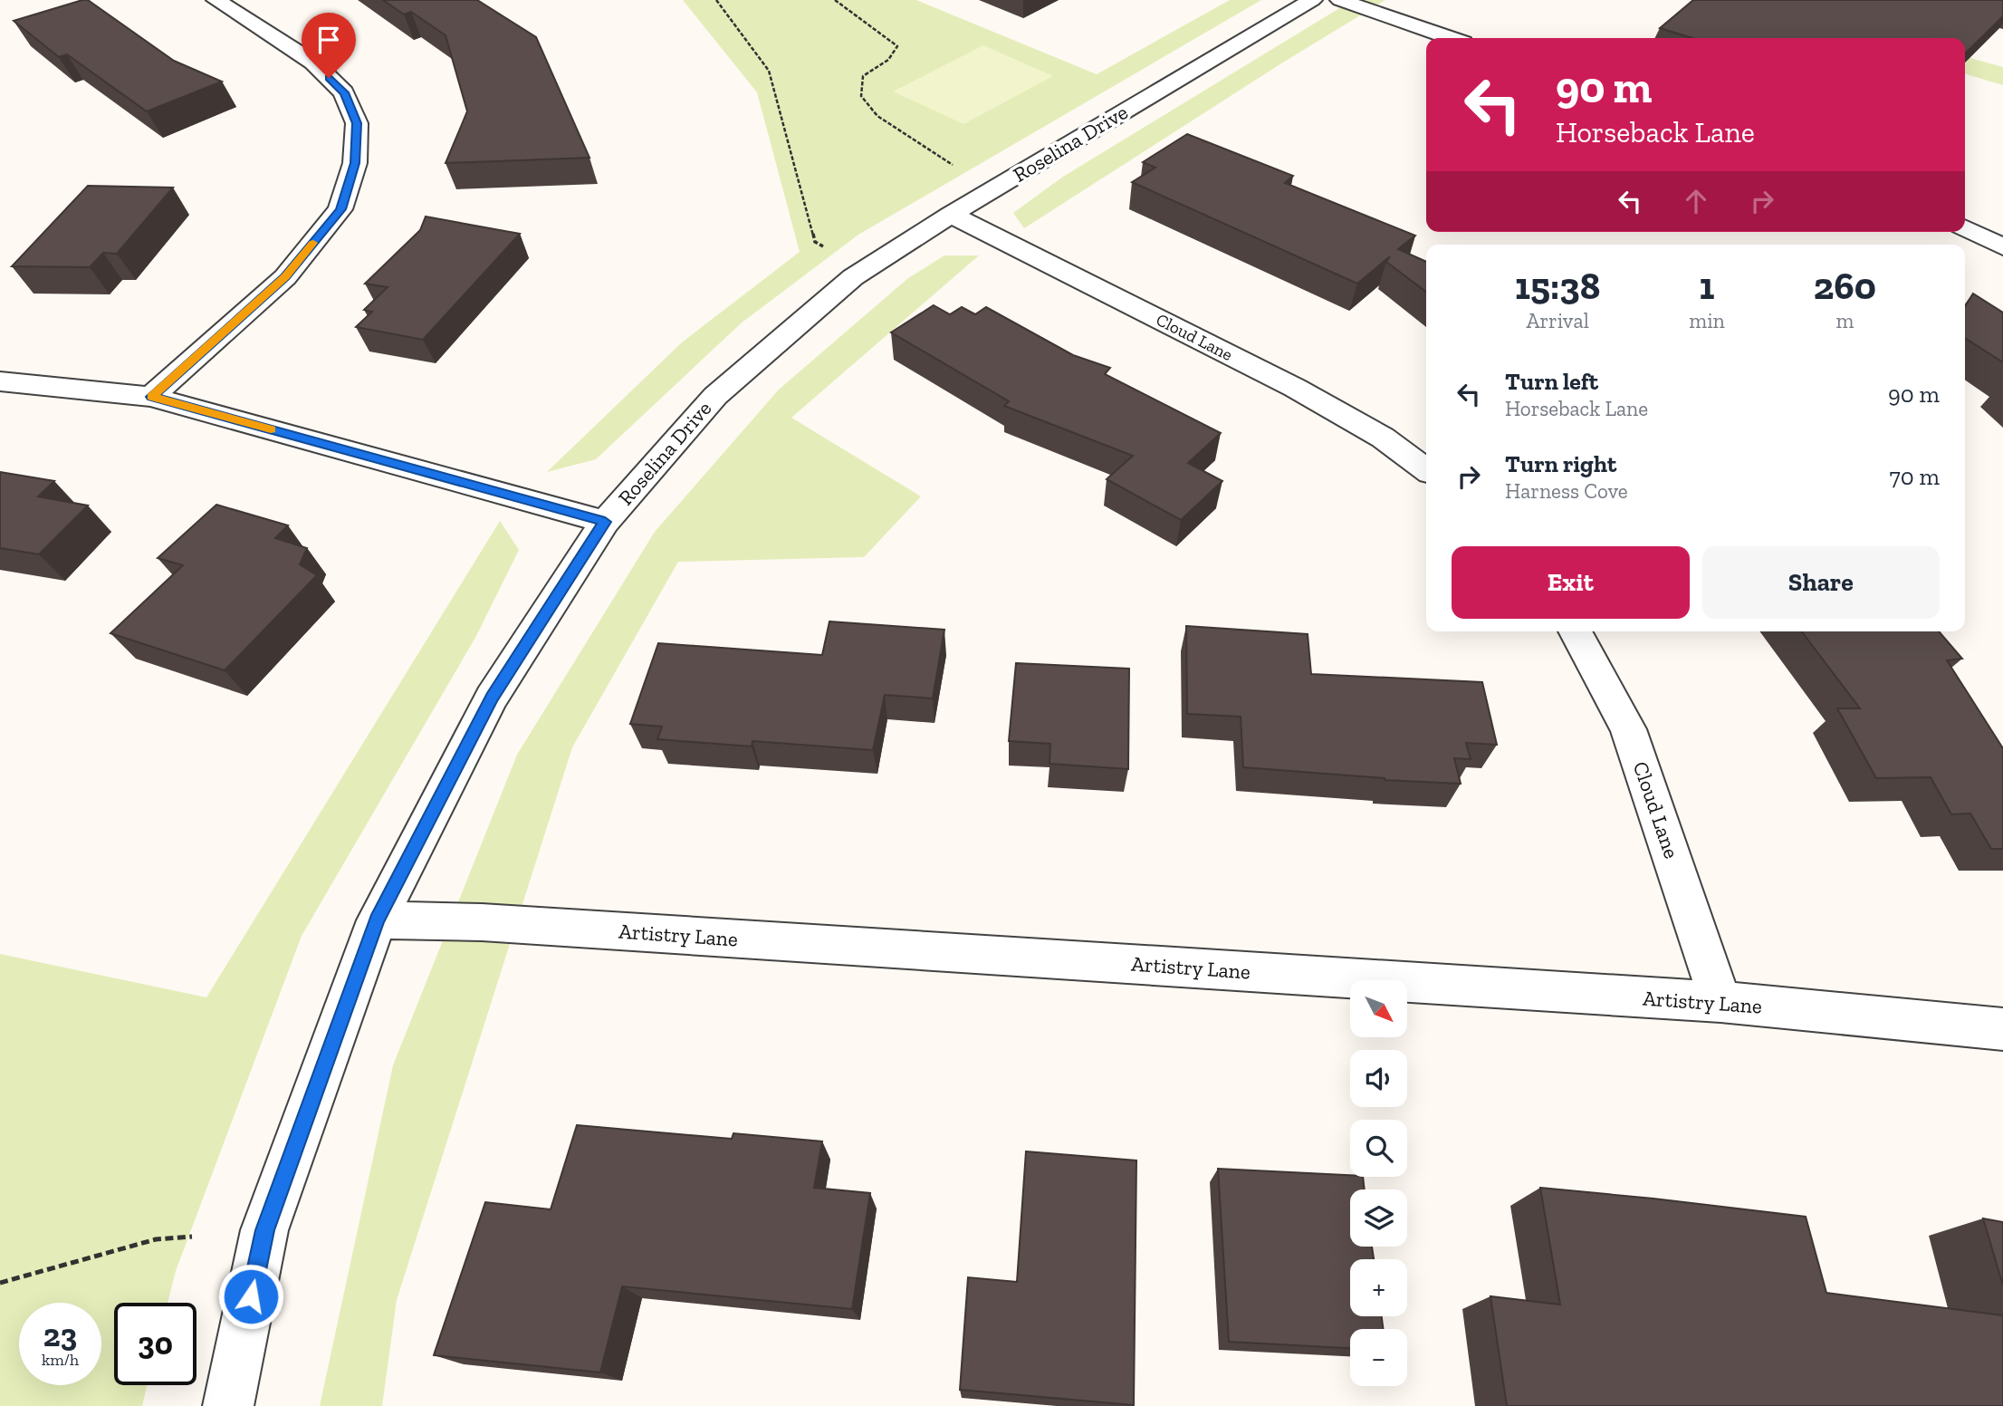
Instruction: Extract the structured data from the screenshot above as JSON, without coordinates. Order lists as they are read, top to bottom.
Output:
{
  "streets": {
    "street": ["Roselina Drive", "Cloud Lane", "Artistry Lane"]
  },
  "crossings": [
    ["Roselina Drive", "Cloud Lane"],
    ["Roselina Drive", "Artistry Lane"],
    ["Cloud Lane", "Artistry Lane"]
  ],
  "north": "bottom right",
  "page": {
    "turn": ["90 m", "Horseback Lane"],
    "eta": [
      "15:38",
      "Arrival",
      "1",
      "min",
      "260",
      "m"
    ],
    "list": [
      {
        "name": "Turn left",
        "note": "Horseback Lane",
        "value": "90 m"
      },
      {
        "name": "Turn right",
        "note": "Harness Cove",
        "value": "70 m"
      }
    ],
    "buttons": ["Exit", "Share"],
    "map_buttons": ["+", "−"],
    "speed": "23 km/h",
    "limit": "30"
  }
}
